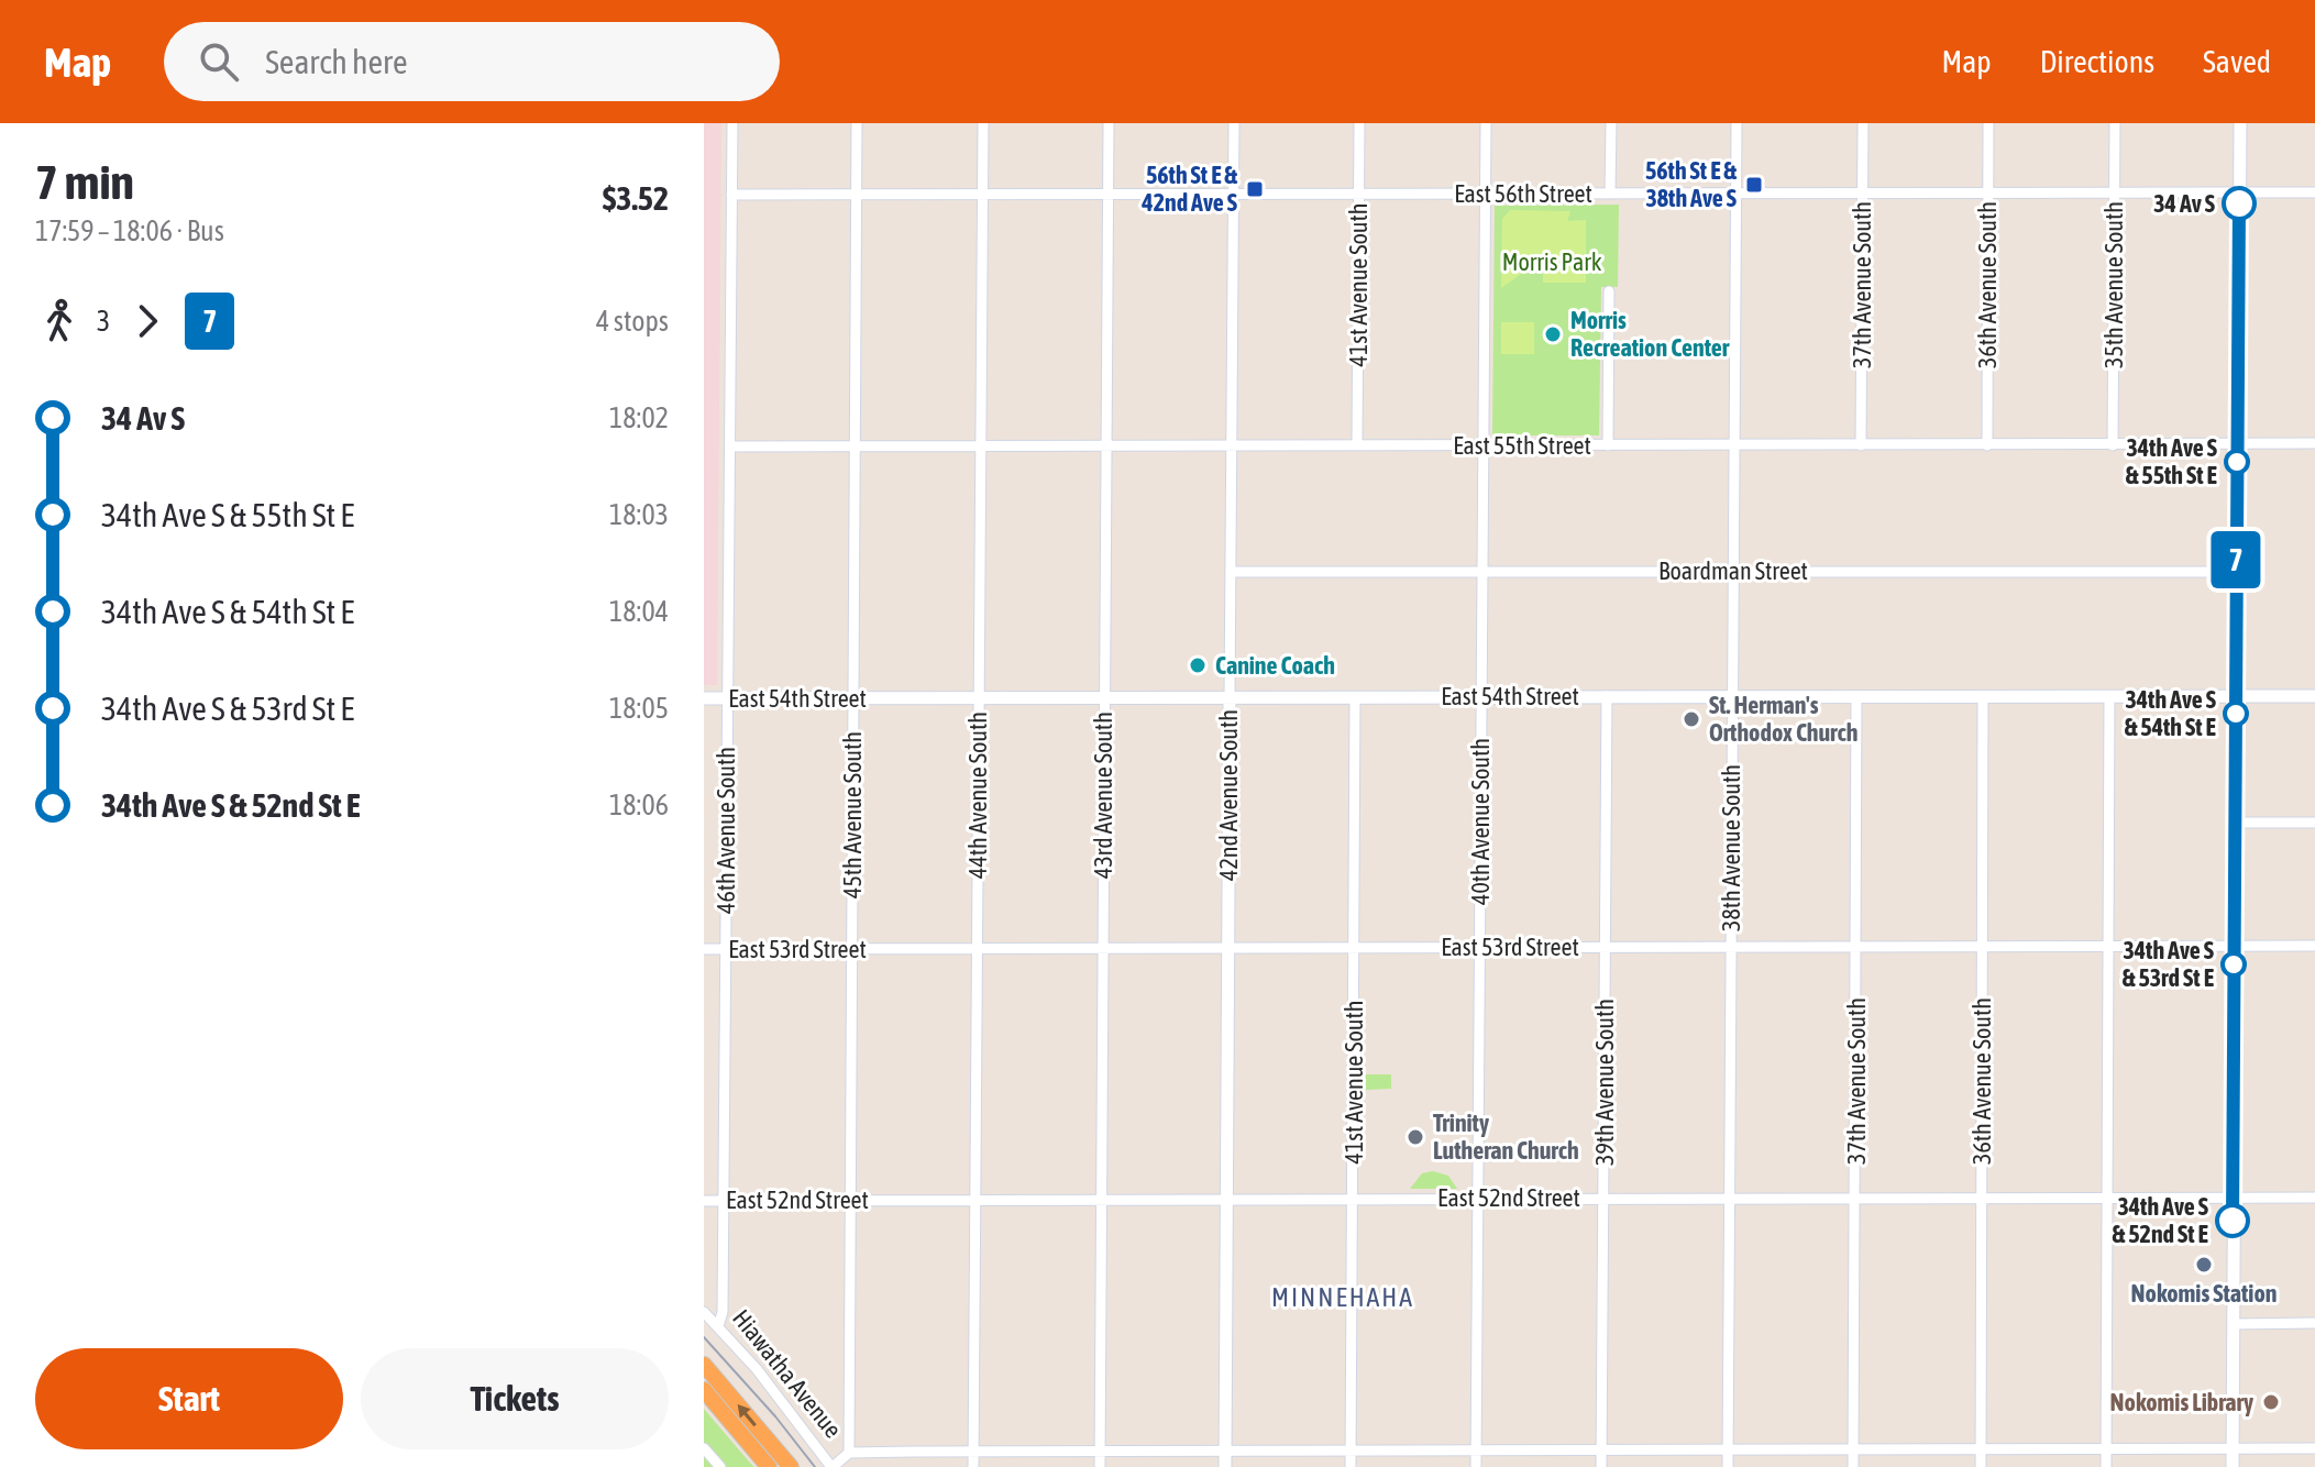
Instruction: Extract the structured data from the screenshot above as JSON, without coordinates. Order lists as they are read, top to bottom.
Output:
{
  "streets": {
    "street": [
      "East 56th Street",
      "41st Avenue South",
      "37th Avenue South",
      "36th Avenue South",
      "35th Avenue South",
      "East 55th Street",
      "Boardman Street",
      "East 54th Street",
      "44th Avenue South",
      "43rd Avenue South",
      "42nd Avenue South",
      "45th Avenue South",
      "40th Avenue South",
      "46th Avenue South",
      "38th Avenue South",
      "East 53rd Street",
      "39th Avenue South",
      "East 52nd Street",
      "Hiawatha Avenue"
    ]
  },
  "crossings": [
    ["East 56th Street", "41st Avenue South"],
    ["East 56th Street", "37th Avenue South"],
    ["East 56th Street", "36th Avenue South"],
    ["East 56th Street", "35th Avenue South"],
    ["East 56th Street", "44th Avenue South"],
    ["East 56th Street", "43rd Avenue South"],
    ["East 56th Street", "42nd Avenue South"],
    ["East 56th Street", "45th Avenue South"],
    ["East 56th Street", "40th Avenue South"],
    ["East 56th Street", "46th Avenue South"],
    ["East 56th Street", "38th Avenue South"],
    ["41st Avenue South", "East 55th Street"],
    ["41st Avenue South", "East 54th Street"],
    ["41st Avenue South", "East 53rd Street"],
    ["41st Avenue South", "East 52nd Street"],
    ["37th Avenue South", "East 55th Street"],
    ["37th Avenue South", "East 54th Street"],
    ["37th Avenue South", "East 53rd Street"],
    ["37th Avenue South", "East 52nd Street"],
    ["36th Avenue South", "East 55th Street"],
    ["36th Avenue South", "East 54th Street"],
    ["36th Avenue South", "East 53rd Street"],
    ["36th Avenue South", "East 52nd Street"],
    ["35th Avenue South", "East 55th Street"],
    ["East 55th Street", "44th Avenue South"],
    ["East 55th Street", "43rd Avenue South"],
    ["East 55th Street", "42nd Avenue South"],
    ["East 55th Street", "45th Avenue South"],
    ["East 55th Street", "40th Avenue South"],
    ["East 55th Street", "46th Avenue South"],
    ["East 55th Street", "38th Avenue South"],
    ["Boardman Street", "42nd Avenue South"],
    ["Boardman Street", "40th Avenue South"],
    ["Boardman Street", "38th Avenue South"],
    ["East 54th Street", "44th Avenue South"],
    ["East 54th Street", "43rd Avenue South"],
    ["East 54th Street", "42nd Avenue South"],
    ["East 54th Street", "45th Avenue South"],
    ["East 54th Street", "40th Avenue South"],
    ["East 54th Street", "46th Avenue South"],
    ["East 54th Street", "38th Avenue South"],
    ["East 54th Street", "39th Avenue South"],
    ["44th Avenue South", "East 53rd Street"],
    ["44th Avenue South", "East 52nd Street"],
    ["43rd Avenue South", "East 53rd Street"],
    ["43rd Avenue South", "East 52nd Street"],
    ["42nd Avenue South", "East 53rd Street"],
    ["42nd Avenue South", "East 52nd Street"],
    ["45th Avenue South", "East 53rd Street"],
    ["45th Avenue South", "East 52nd Street"],
    ["40th Avenue South", "East 53rd Street"],
    ["40th Avenue South", "East 52nd Street"],
    ["46th Avenue South", "East 53rd Street"],
    ["46th Avenue South", "East 52nd Street"],
    ["46th Avenue South", "Hiawatha Avenue"],
    ["38th Avenue South", "East 53rd Street"],
    ["38th Avenue South", "East 52nd Street"],
    ["East 53rd Street", "39th Avenue South"],
    ["39th Avenue South", "East 52nd Street"]
  ],
  "districts": ["MINNEHAHA"],
  "parks": ["Morris Park"],
  "places": {
    "transit": ["56th St E & 38th Ave S", "56th St E & 42nd Ave S"],
    "other": [
      "34 Av S",
      "Morris Recreation Center",
      "34th Ave S & 55th St E",
      "Canine Coach",
      "34th Ave S & 54th St E",
      "St. Herman's Orthodox Church",
      "34th Ave S & 53rd St E",
      "Trinity Lutheran Church",
      "34th Ave S & 52nd St E",
      "Nokomis Station",
      "Nokomis Library"
    ]
  },
  "lines": ["bus line 7"],
  "page": {
    "header": "Map",
    "search": "Search here",
    "nav": ["Map", "Directions", "Saved"],
    "heading": ["7 min", "17:59 – 18:06 · Bus", "$3.52"],
    "on_map": "7",
    "legs": ["3", "7", "4 stops"],
    "list": [
      {
        "name": "34 Av S",
        "value": "18:02"
      },
      {
        "name": "34th Ave S & 55th St E",
        "value": "18:03"
      },
      {
        "name": "34th Ave S & 54th St E",
        "value": "18:04"
      },
      {
        "name": "34th Ave S & 53rd St E",
        "value": "18:05"
      },
      {
        "name": "34th Ave S & 52nd St E",
        "value": "18:06"
      }
    ],
    "buttons": ["Start", "Tickets"]
  }
}
